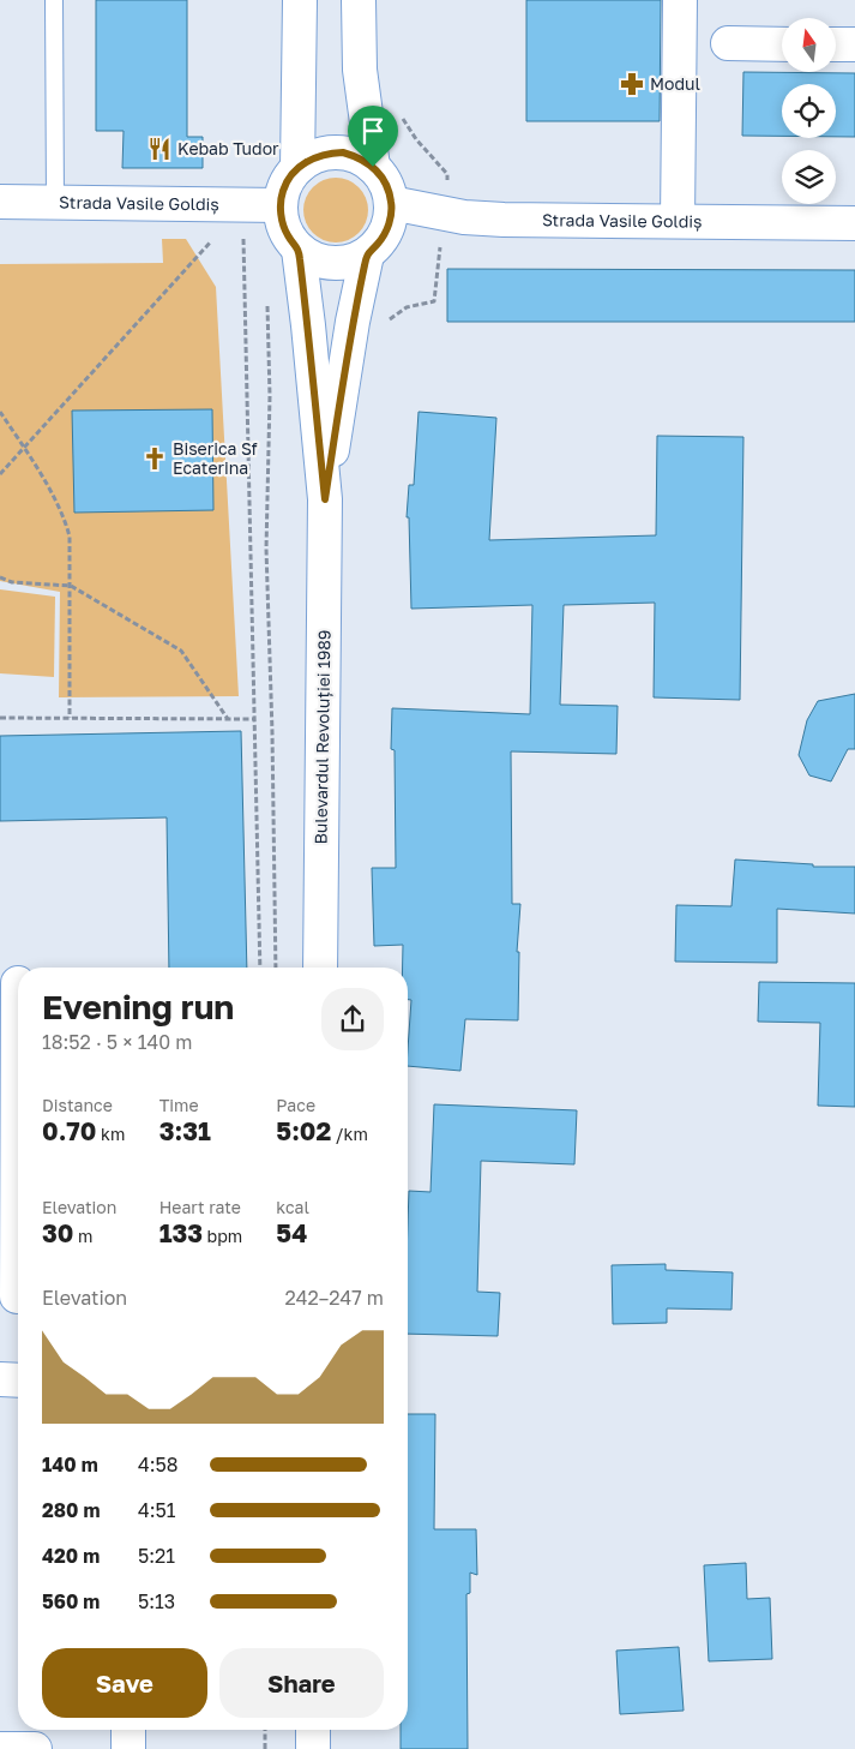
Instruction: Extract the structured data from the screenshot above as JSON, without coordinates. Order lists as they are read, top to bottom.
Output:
{
  "streets": {
    "main road": ["Strada Vasile Goldiș", "Bulevardul Revoluției 1989"]
  },
  "crossings": [
    ["Strada Vasile Goldiș", "Bulevardul Revoluției 1989"]
  ],
  "places": {
    "pharmacy": ["Modul"],
    "restaurant": ["Kebab Tudor"],
    "church": ["Biserica Sf Ecaterina"]
  },
  "north": "top",
  "page": {
    "heading": ["Evening run", "18:52 · 5 × 140 m"],
    "stats": [
      ["Distance", "0.70 km"],
      ["Time", "3:31"],
      ["Pace", "5:02 /km"],
      ["Elevation", "30 m"],
      ["Heart rate", "133 bpm"],
      ["kcal", "54"]
    ],
    "chart": ["Elevation", "242–247 m"],
    "list": [
      {
        "name": "140 m",
        "note": "4:58"
      },
      {
        "name": "280 m",
        "note": "4:51"
      },
      {
        "name": "420 m",
        "note": "5:21"
      },
      {
        "name": "560 m",
        "note": "5:13"
      }
    ],
    "buttons": ["Save", "Share"]
  }
}
